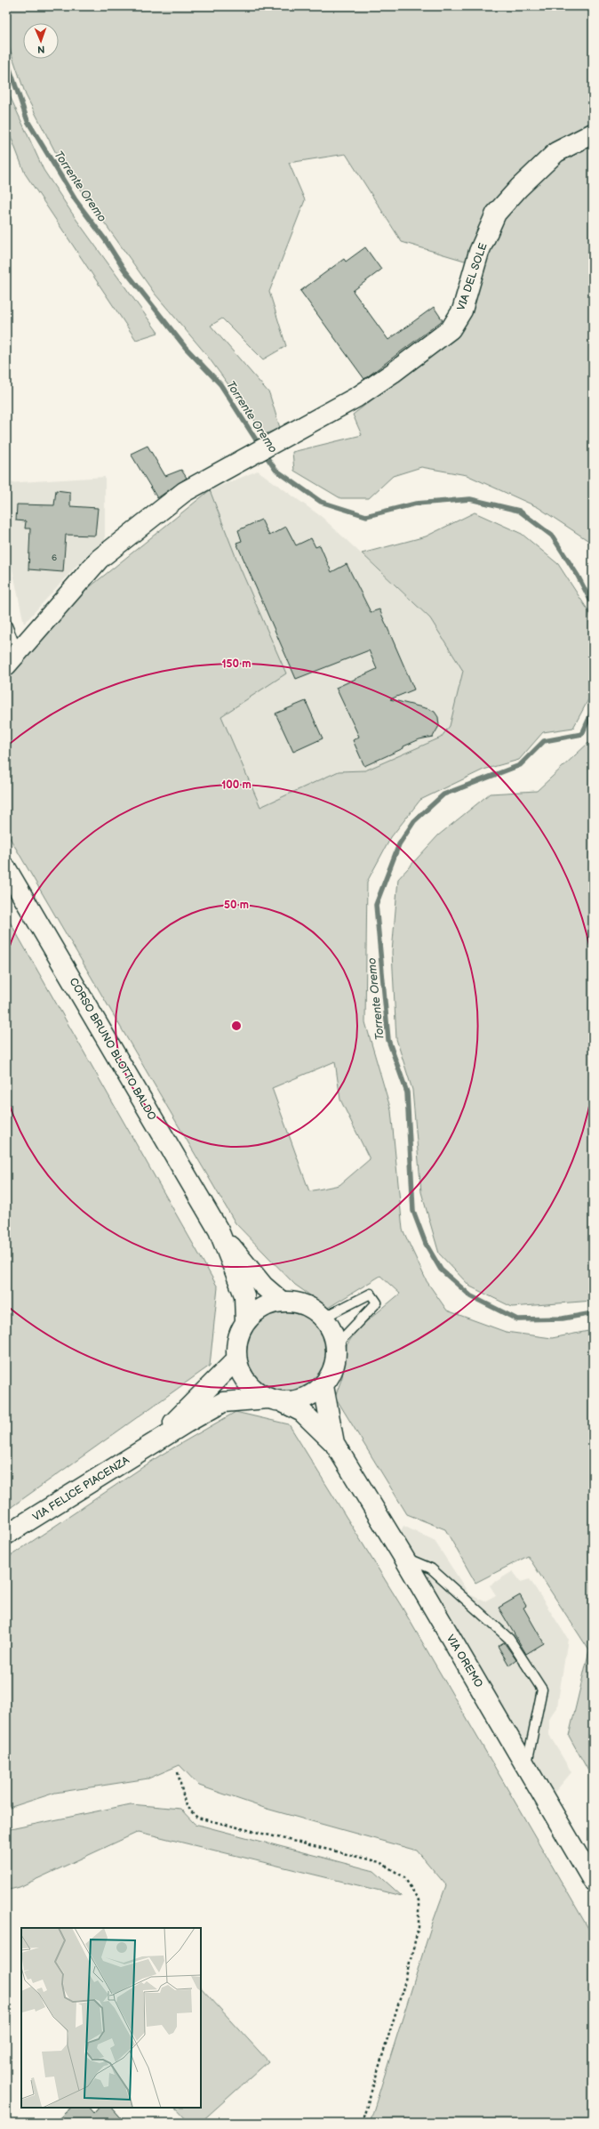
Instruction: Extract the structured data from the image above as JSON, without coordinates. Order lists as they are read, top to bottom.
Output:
{
  "streets": {
    "main road": [
      "VIA DEL SOLE",
      "CORSO BRUNO BLOTTO BALDO",
      "VIA FELICE PIACENZA",
      "VIA OREMO"
    ]
  },
  "crossings": [
    ["CORSO BRUNO BLOTTO BALDO", "VIA FELICE PIACENZA"],
    ["CORSO BRUNO BLOTTO BALDO", "VIA OREMO"],
    ["VIA FELICE PIACENZA", "VIA OREMO"]
  ],
  "water": ["Torrente Oremo"],
  "house_numbers": ["6"],
  "north": "bottom",
  "rings": ["150 m", "100 m", "50 m"]
}
